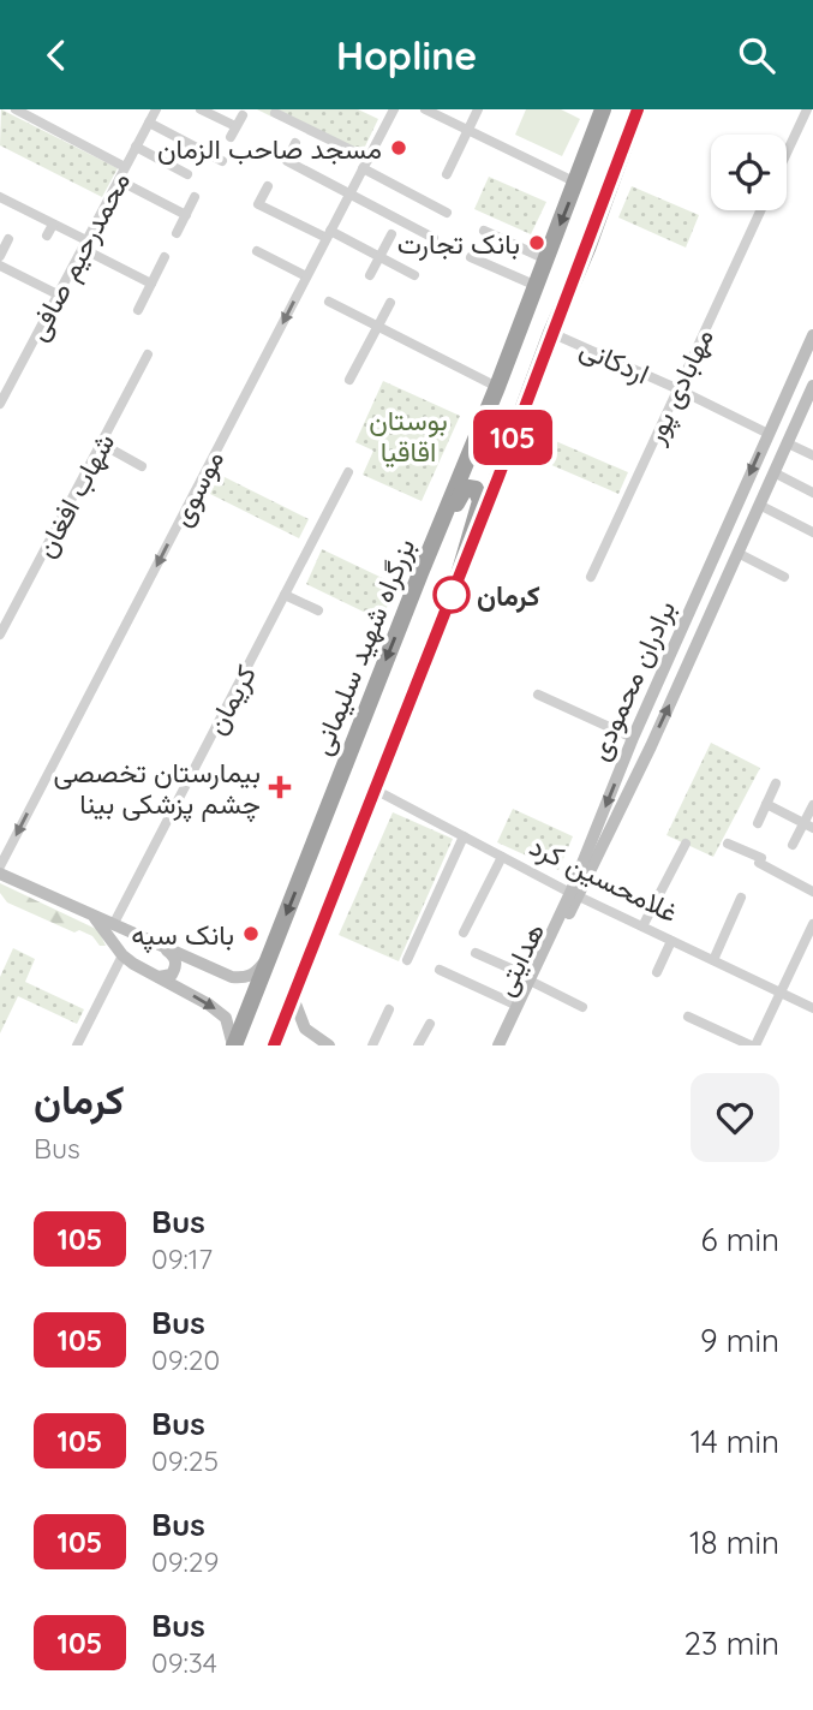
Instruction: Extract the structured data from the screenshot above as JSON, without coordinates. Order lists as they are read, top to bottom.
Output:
{
  "streets": {
    "highway": ["بزرگراه شهید سلیمانی"],
    "main road": ["برادران محمودی", "هدایتی"],
    "street": [
      "محمدرحیم صافی",
      "اردکانی",
      "مهابادی پور",
      "موسوی",
      "شهاب افغان",
      "کریمان",
      "غلامحسین کرد"
    ]
  },
  "crossings": [
    ["اردکانی", "مهابادی پور"],
    ["اردکانی", "برادران محمودی"],
    ["برادران محمودی", "غلامحسین کرد"],
    ["برادران محمودی", "هدایتی"],
    ["غلامحسین کرد", "هدایتی"]
  ],
  "one_way": ["موسوی"],
  "parks": ["بوستان اقاقیا"],
  "places": {
    "other": [
      "مسجد صاحب الزمان",
      "بانک تجارت",
      "کرمان",
      "بانک سپه"
    ],
    "health": ["بیمارستان تخصصی چشم پزشکی بینا"]
  },
  "lines": ["bus line 105"],
  "page": {
    "header": "Hopline",
    "on_map": "105",
    "heading": ["کرمان", "Bus"],
    "list": [
      {
        "mark": "105",
        "name": "Bus",
        "note": "09:17",
        "value": "6 min"
      },
      {
        "mark": "105",
        "name": "Bus",
        "note": "09:20",
        "value": "9 min"
      },
      {
        "mark": "105",
        "name": "Bus",
        "note": "09:25",
        "value": "14 min"
      },
      {
        "mark": "105",
        "name": "Bus",
        "note": "09:29",
        "value": "18 min"
      },
      {
        "mark": "105",
        "name": "Bus",
        "note": "09:34",
        "value": "23 min"
      }
    ]
  }
}
